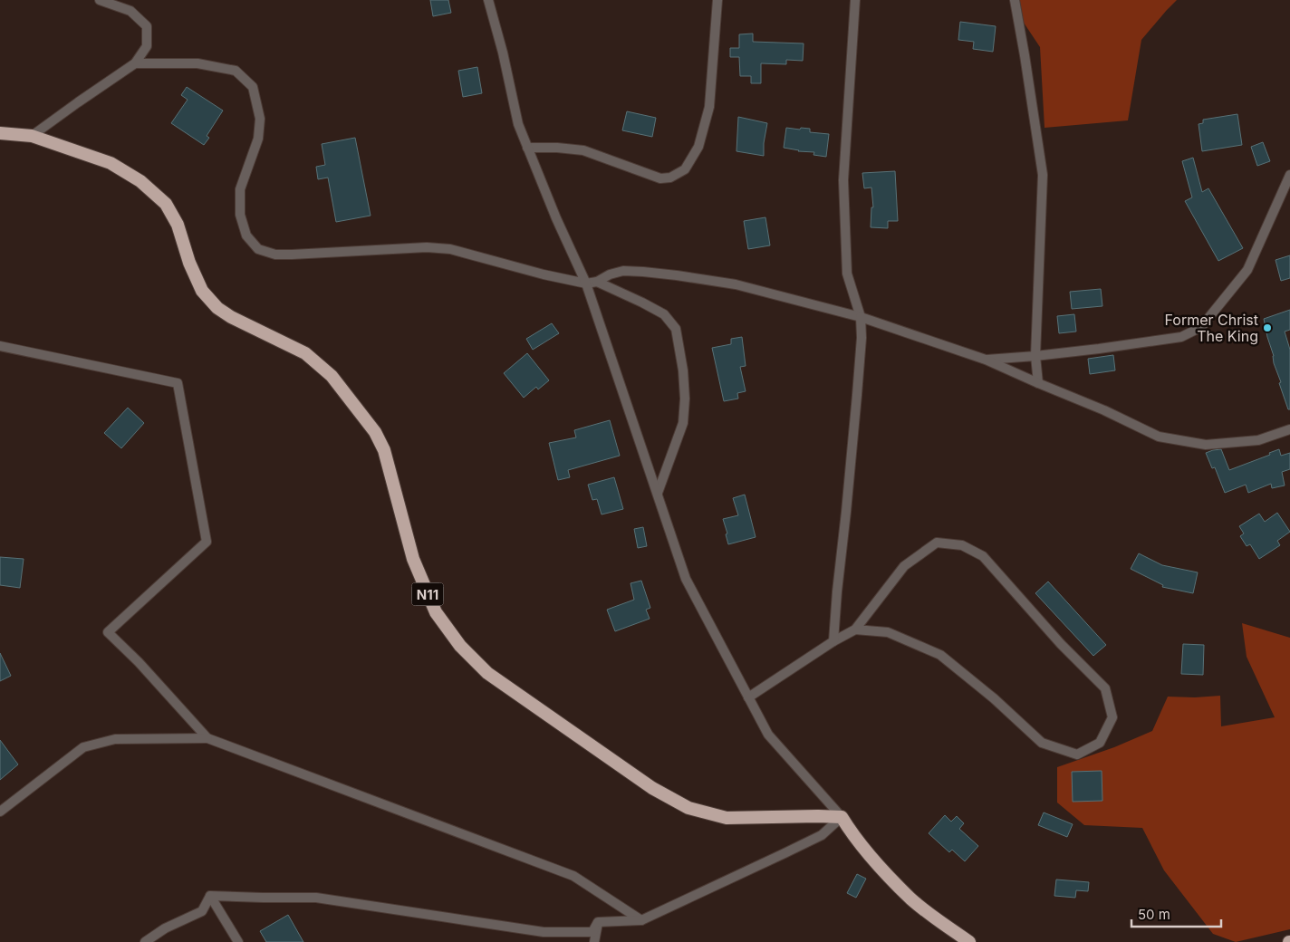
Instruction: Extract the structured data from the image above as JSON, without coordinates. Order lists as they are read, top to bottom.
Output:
{
  "streets": {
    "highway": ["N11"]
  },
  "places": ["Former Christ The King"],
  "scale_bar": "50 m"
}
